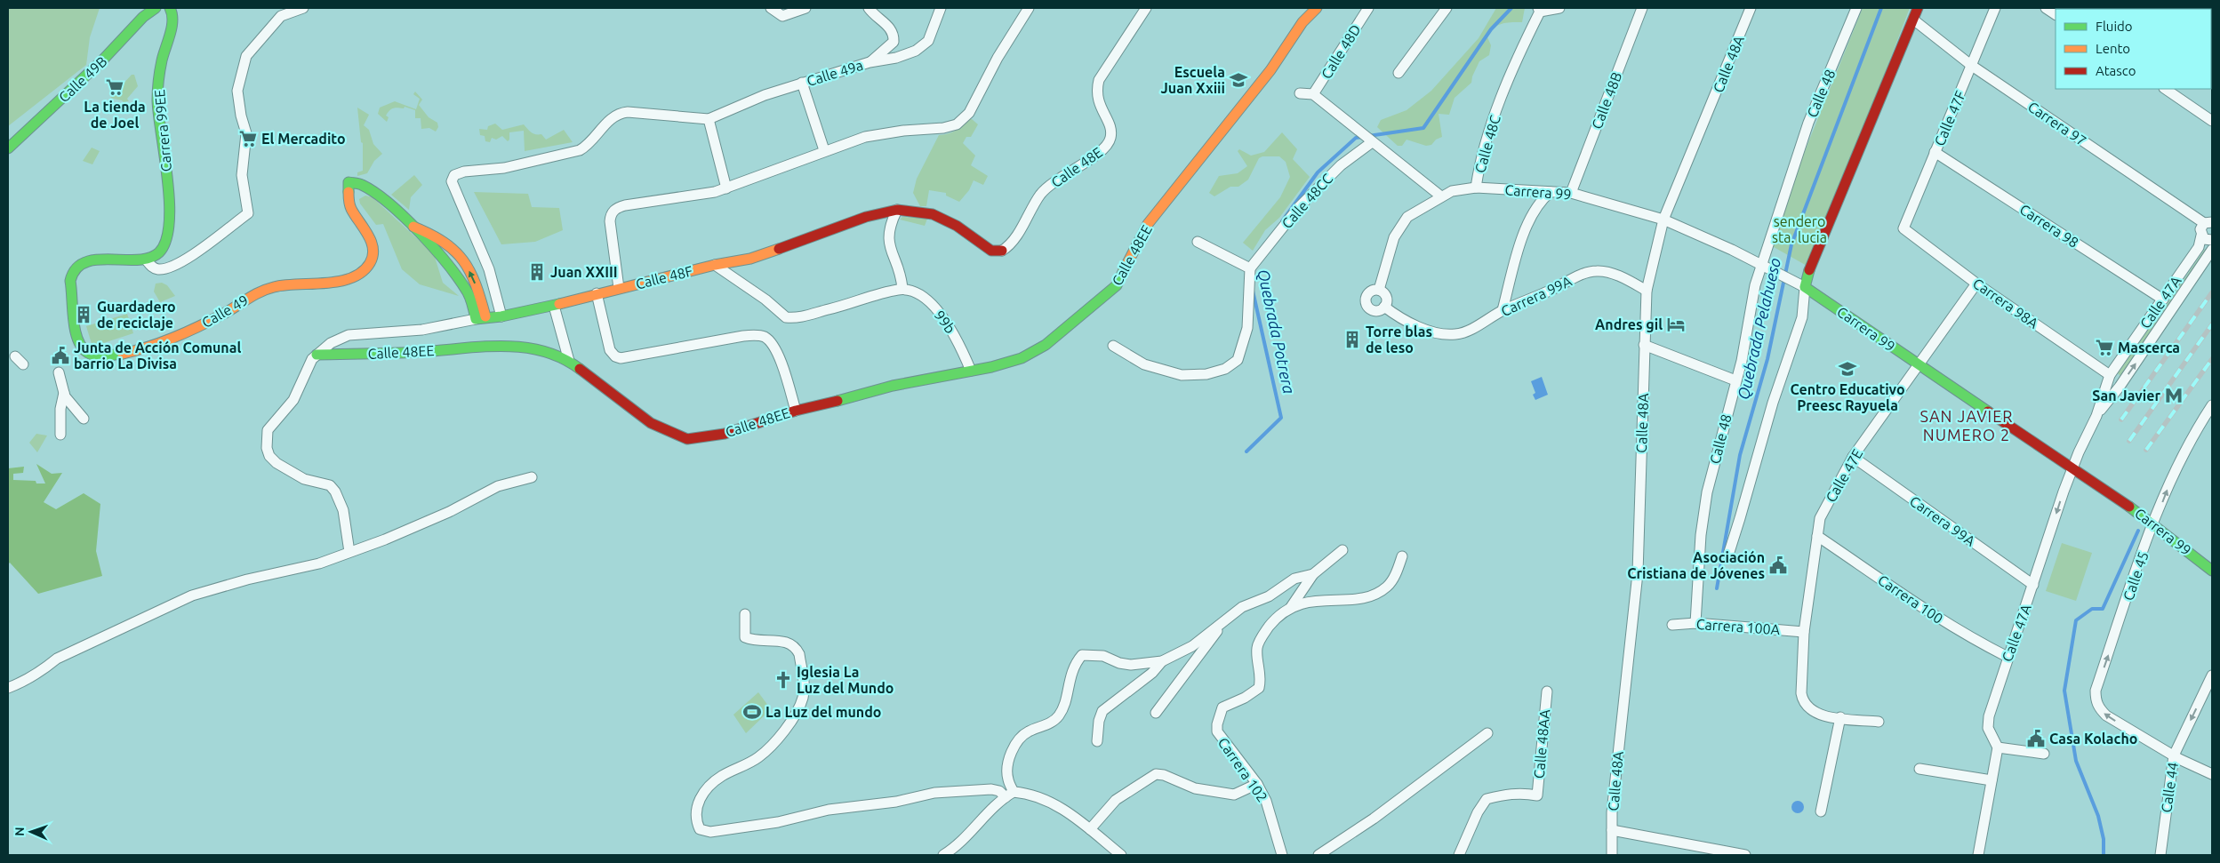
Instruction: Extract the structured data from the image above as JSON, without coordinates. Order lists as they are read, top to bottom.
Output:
{
  "streets": {
    "street": [
      "Calle 48D",
      "Calle 48A",
      "Calle 49a",
      "Calle 49B",
      "Calle 48",
      "Calle 48B",
      "Calle 47F",
      "Carrera 97",
      "Carrera 99EE",
      "Calle 48C",
      "Calle 48E",
      "Carrera 99",
      "Calle 48CC",
      "Carrera 98",
      "Calle 48EE",
      "Calle 48F",
      "Carrera 99A",
      "Calle 47A",
      "Carrera 98A",
      "Calle 49",
      "99b",
      "Calle 47E",
      "Calle 45",
      "Carrera 100",
      "Carrera 100A",
      "Calle 48AA",
      "Carrera 102",
      "Calle 44"
    ]
  },
  "crossings": [
    ["Calle 48A", "Carrera 99"],
    ["Calle 48A", "Carrera 99A"],
    ["Calle 48", "Carrera 99"],
    ["Calle 48", "Carrera 100A"],
    ["Calle 48B", "Carrera 99"],
    ["Calle 47F", "Carrera 97"],
    ["Calle 47F", "Carrera 98"],
    ["Calle 47F", "Carrera 98A"],
    ["Carrera 97", "Calle 47A"],
    ["Carrera 99EE", "Calle 49"],
    ["Calle 48C", "Carrera 99"],
    ["Calle 48C", "Carrera 99A"],
    ["Calle 48E", "Calle 48F"],
    ["Carrera 99", "Calle 47A"],
    ["Carrera 99", "Calle 47E"],
    ["Carrera 99", "Calle 45"],
    ["Carrera 98", "Calle 47A"],
    ["Calle 48EE", "Calle 48F"],
    ["Calle 48EE", "99b"],
    ["Calle 48F", "Calle 49"],
    ["Carrera 99A", "Calle 47A"],
    ["Carrera 99A", "Calle 47E"],
    ["Calle 47A", "Carrera 98A"],
    ["Calle 47A", "Carrera 100"],
    ["Carrera 98A", "Calle 47E"],
    ["Calle 47E", "Carrera 100"],
    ["Calle 47E", "Carrera 100A"],
    ["Calle 45", "Calle 44"]
  ],
  "one_way": ["Calle 45", "Calle 44"],
  "districts": ["SAN JAVIER NUMERO 2"],
  "water": ["Quebrada Pelahueso", "Quebrada Potrera"],
  "parks": ["sendero sta. lucia"],
  "places": {
    "school or university": ["Escuela Juan Xxiii", "Centro Educativo Preesc Rayuela"],
    "supermarket": ["La tienda de Joel", "El Mercadito", "Mascerca"],
    "building": ["Juan XXIII", "Guardadero de reciclaje", "Torre blas de leso"],
    "hotel": ["Andres gil"],
    "public building": ["Junta de Acción Comunal barrio La Divisa", "Asociación Cristiana de Jóvenes", "Casa Kolacho"],
    "metro station": ["San Javier"],
    "church": ["Iglesia La Luz del Mundo"],
    "sports": ["La Luz del mundo"]
  },
  "legend": ["Fluido", "Lento", "Atasco"],
  "north": "left"
}
